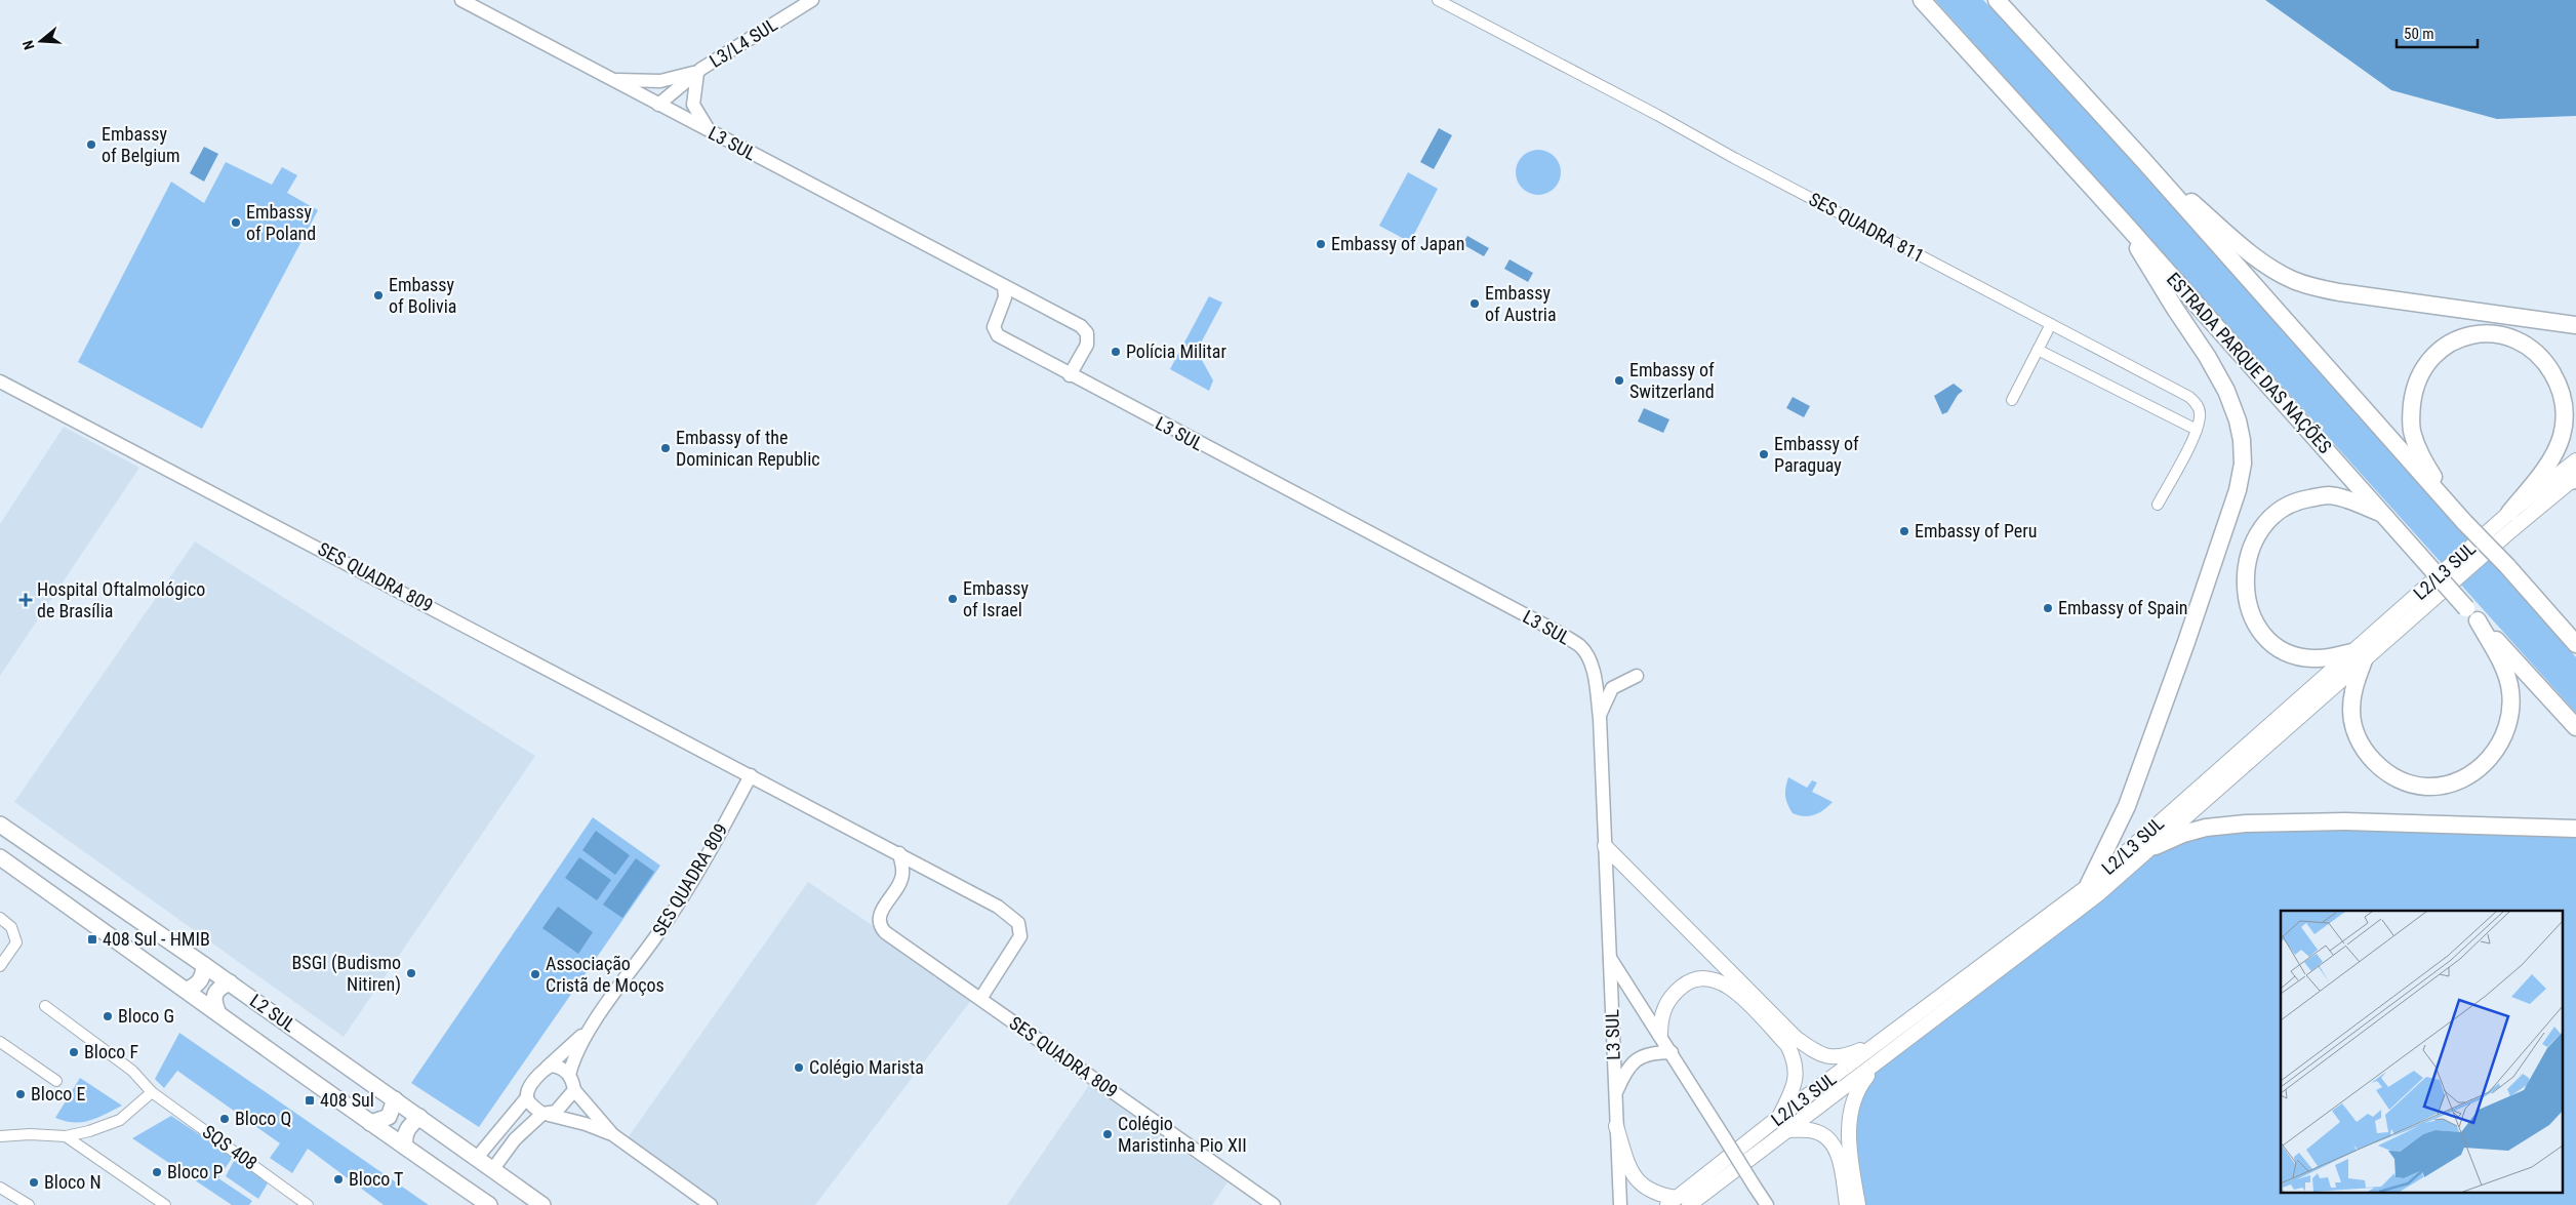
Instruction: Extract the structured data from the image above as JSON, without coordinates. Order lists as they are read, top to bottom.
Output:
{
  "streets": {
    "highway": ["ESTRADA PARQUE DAS NAÇÕES"],
    "main road": ["L2/L3 SUL", "L2 SUL"],
    "street": [
      "L3/L4 SUL",
      "L3 SUL",
      "SES QUADRA 811",
      "SES QUADRA 809",
      "SQS 408"
    ]
  },
  "crossings": [
    ["L3/L4 SUL", "L3 SUL"]
  ],
  "places": {
    "other": [
      "Embassy of Belgium",
      "Embassy of Poland",
      "Embassy of Japan",
      "Embassy of Bolivia",
      "Embassy of Austria",
      "Polícia Militar",
      "Embassy of Switzerland",
      "Embassy of the Dominican Republic",
      "Embassy of Paraguay",
      "Embassy of Peru",
      "Embassy of Israel",
      "Embassy of Spain",
      "BSGI (Budismo Nitiren)",
      "Associação Cristã de Moços",
      "Bloco G",
      "Bloco F",
      "Colégio Marista",
      "Bloco E",
      "Bloco Q",
      "Colégio Maristinha Pio XII",
      "Bloco P",
      "Bloco T",
      "Bloco N"
    ],
    "health": ["Hospital Oftalmológico de Brasília"],
    "transit": ["408 Sul - HMIB", "408 Sul"]
  },
  "scale_bar": "50 m",
  "north": "left"
}
